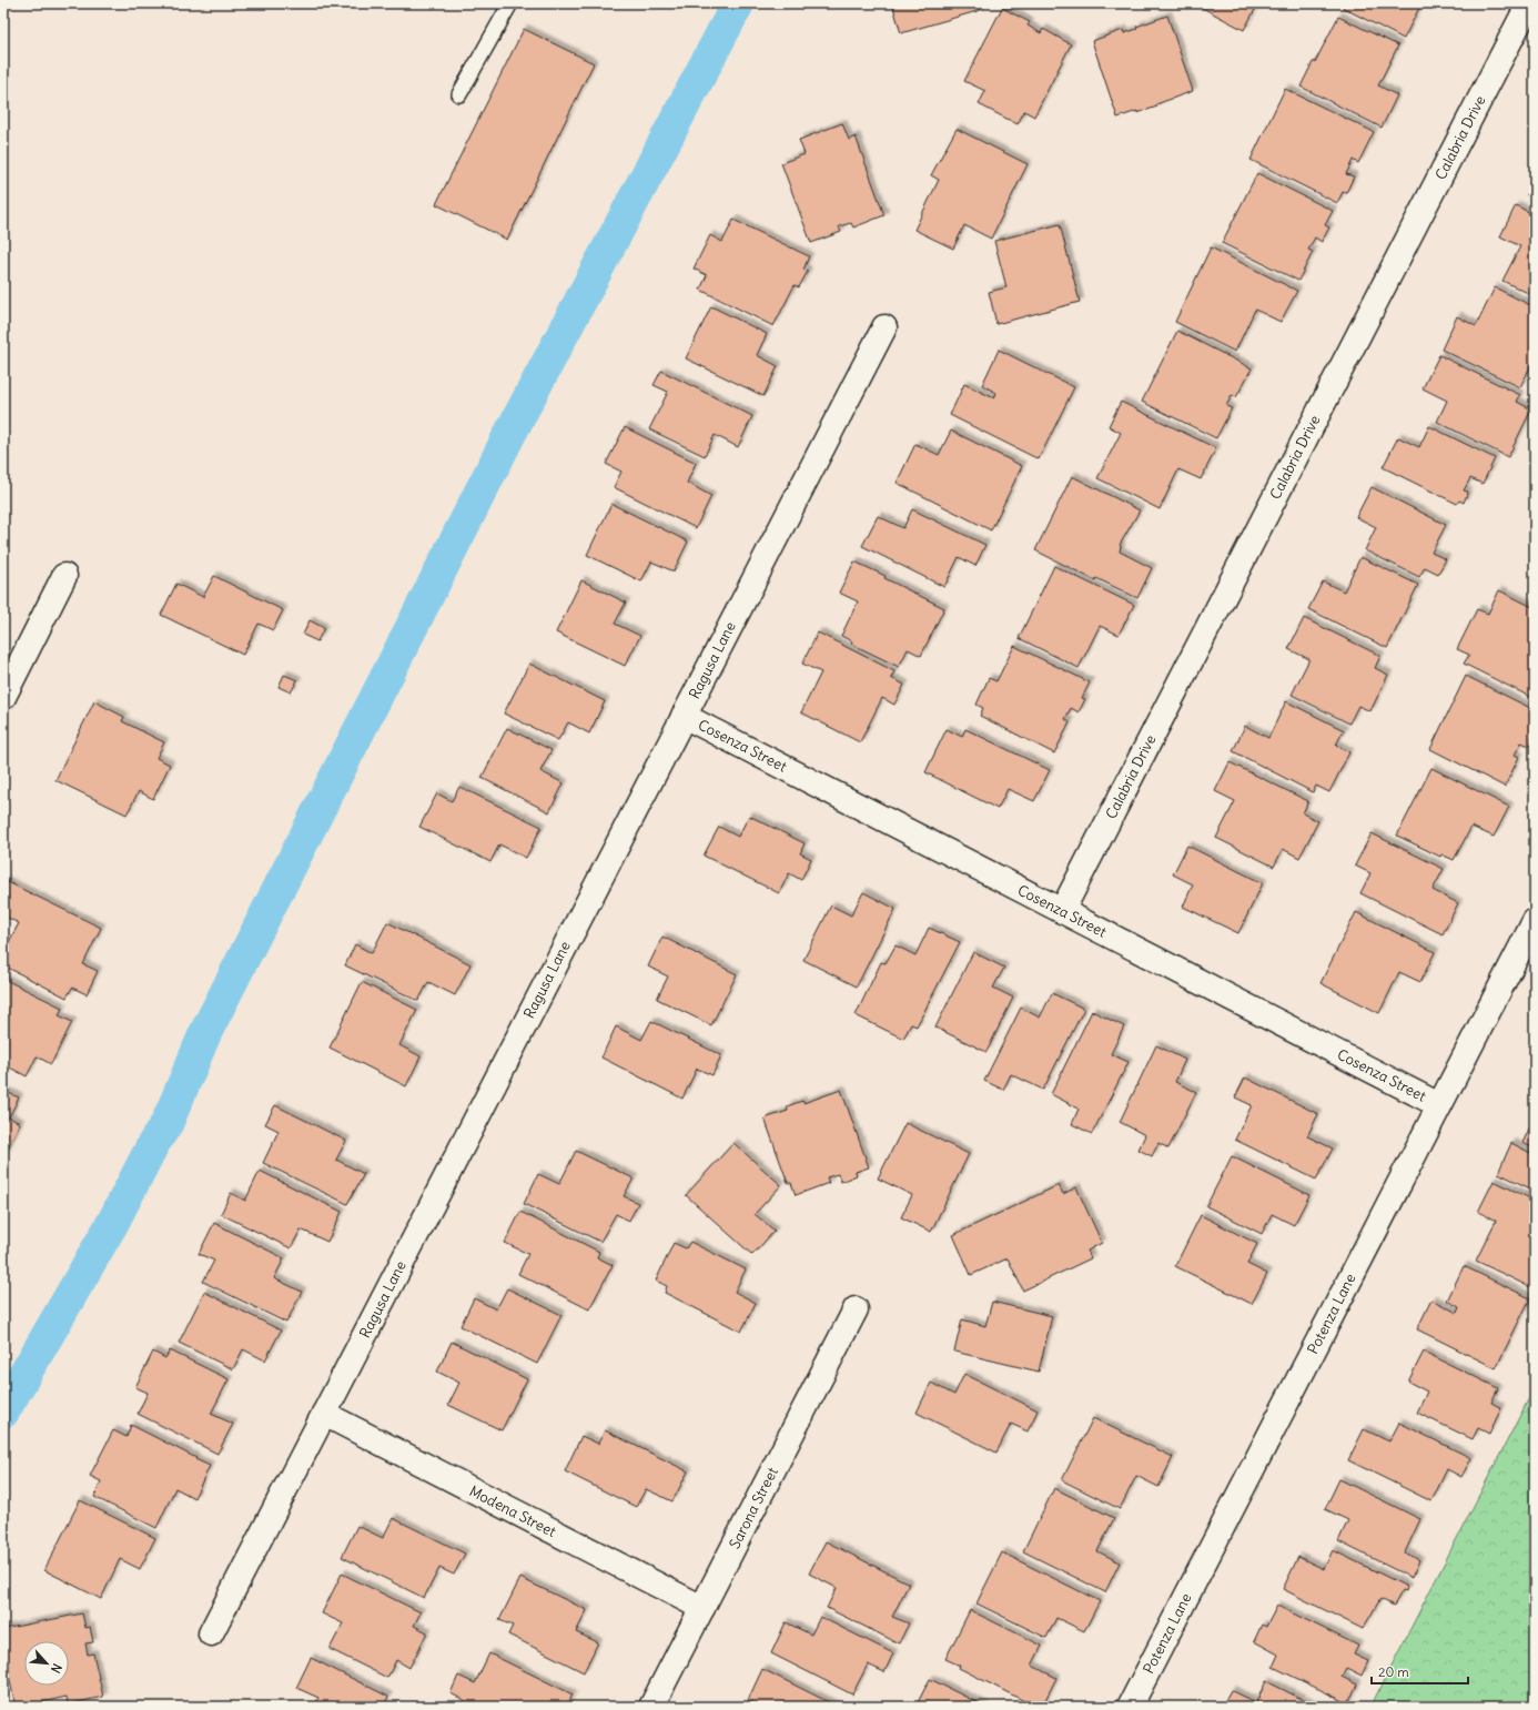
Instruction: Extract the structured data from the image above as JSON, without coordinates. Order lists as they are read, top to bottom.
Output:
{
  "streets": {
    "street": [
      "Calabria Drive",
      "Ragusa Lane",
      "Cosenza Street",
      "Potenza Lane",
      "Sarona Street",
      "Modena Street"
    ]
  },
  "crossings": [
    ["Calabria Drive", "Cosenza Street"],
    ["Ragusa Lane", "Cosenza Street"],
    ["Ragusa Lane", "Modena Street"],
    ["Cosenza Street", "Potenza Lane"],
    ["Sarona Street", "Modena Street"]
  ],
  "scale_bar": "20 m",
  "north": "bottom right"
}
